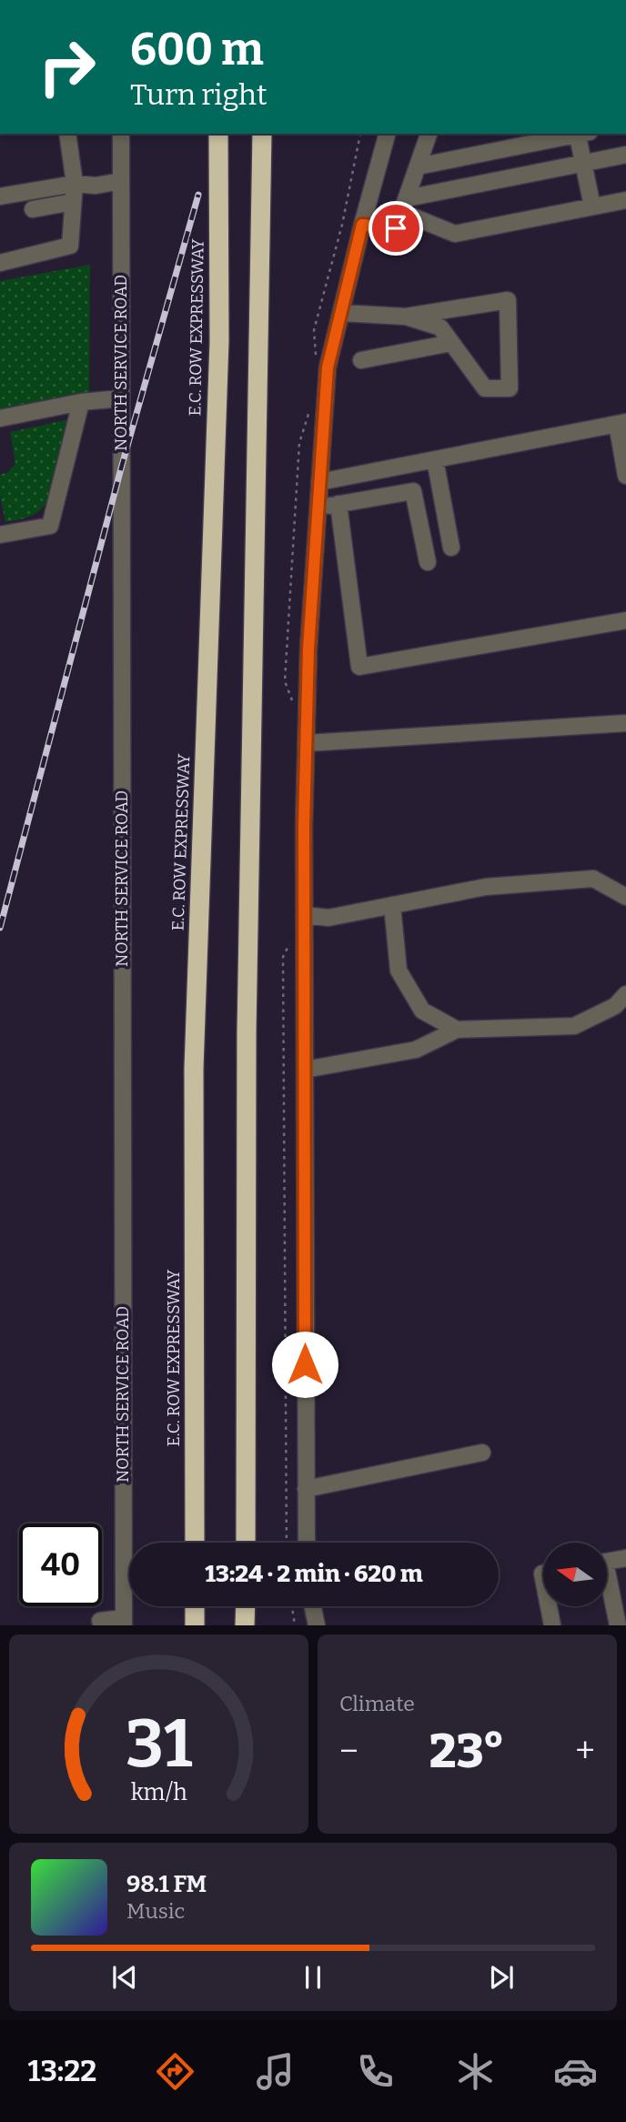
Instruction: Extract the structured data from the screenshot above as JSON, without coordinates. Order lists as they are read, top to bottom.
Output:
{
  "streets": {
    "highway": ["E.C. ROW EXPRESSWAY"],
    "street": ["NORTH SERVICE ROAD"]
  },
  "north": "left",
  "page": {
    "turn": ["600 m", "Turn right"],
    "limit": "40",
    "trip": "13:24 · 2 min · 620 m",
    "tile": "Climate",
    "heat": ["−", "23°", "+"],
    "song": ["98.1 FM", "Music"],
    "tabs": "13:22",
    "gauge": ["31", "km/h"]
  }
}
